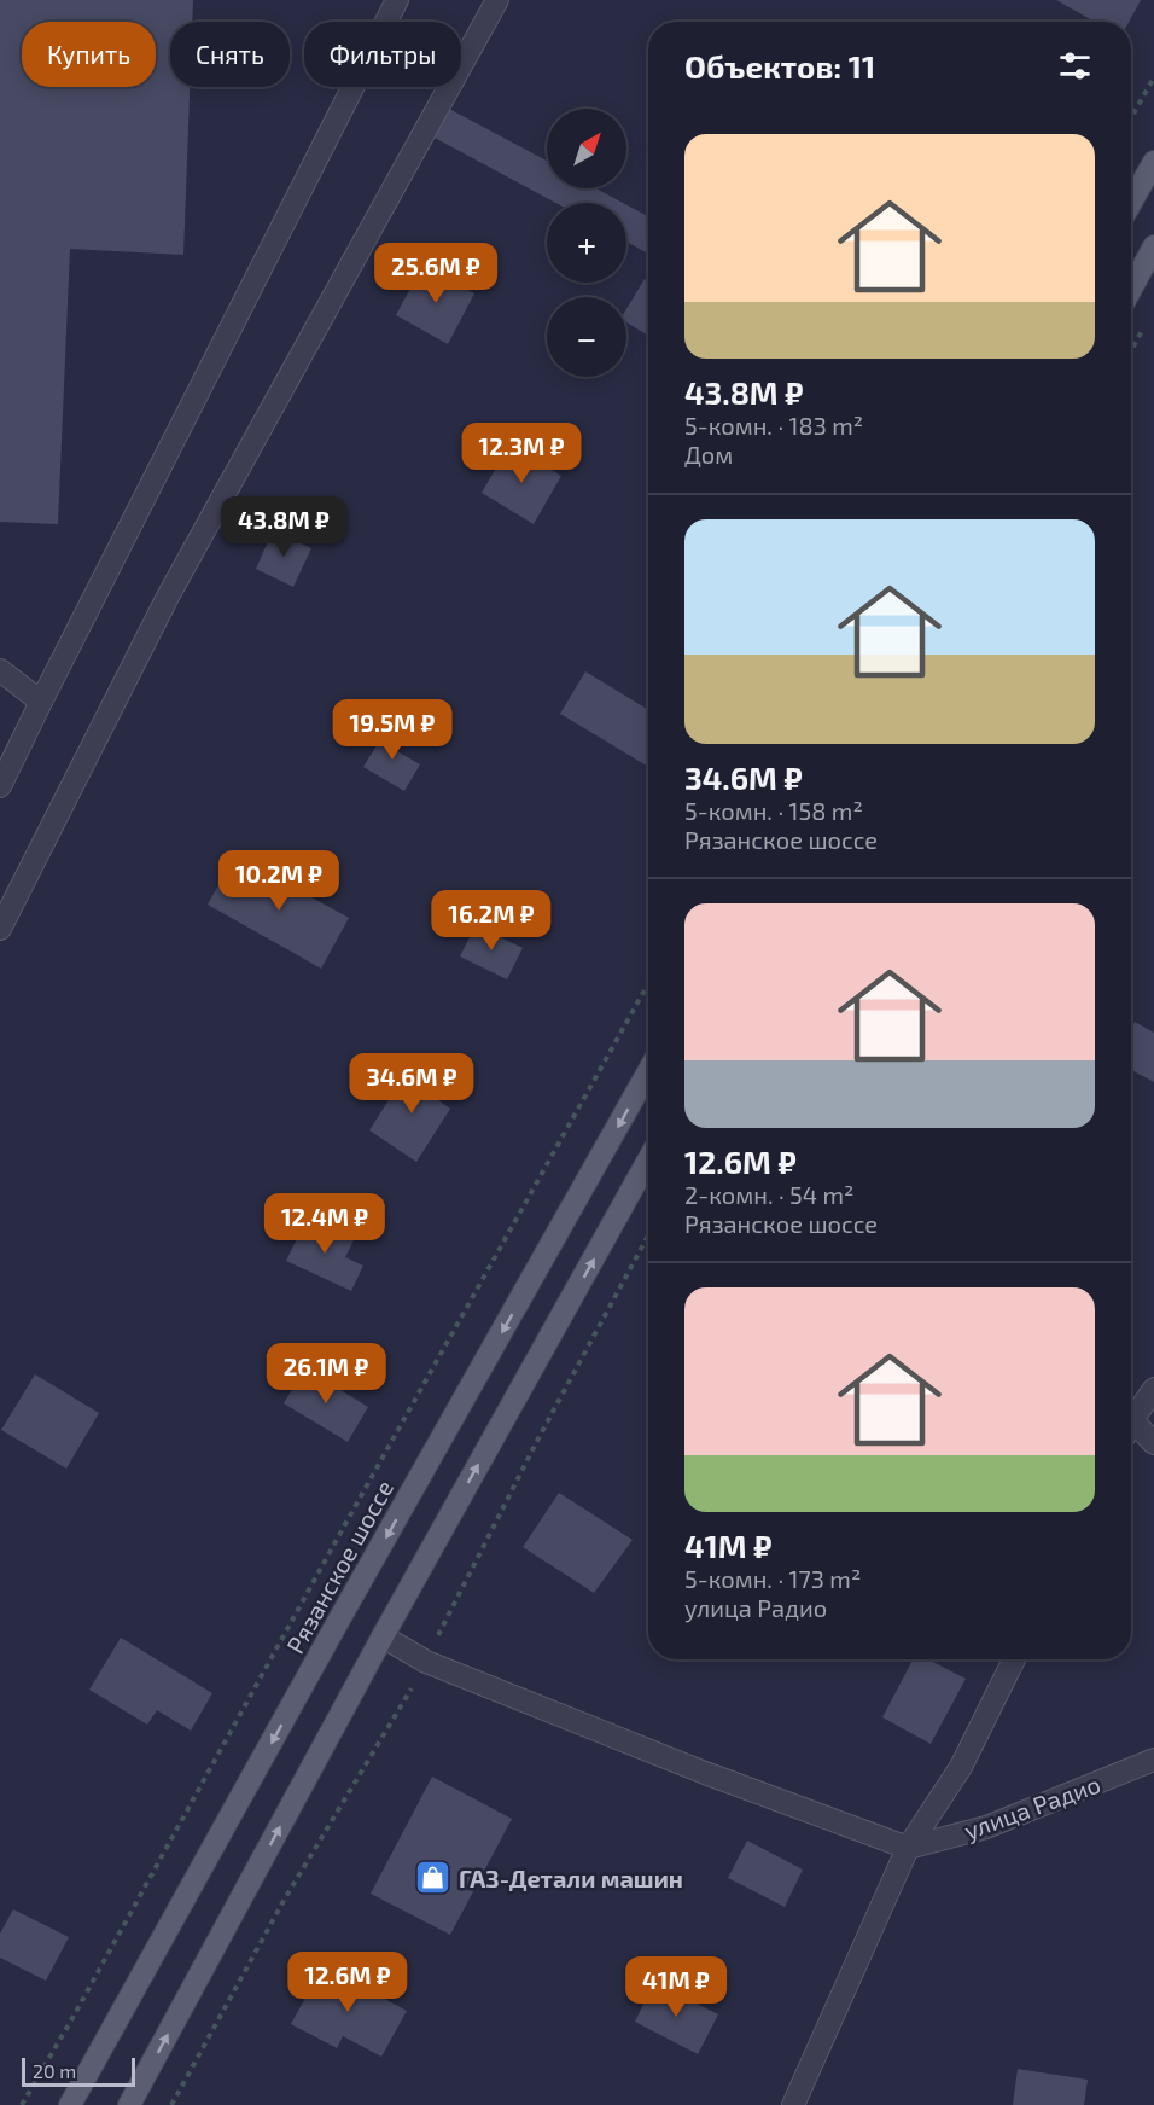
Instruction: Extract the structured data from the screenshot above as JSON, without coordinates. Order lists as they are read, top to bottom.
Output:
{
  "streets": {
    "main road": ["Рязанское шоссе"],
    "street": ["улица Радио"]
  },
  "places": {
    "shop": ["ГАЗ-Детали машин"]
  },
  "scale_bar": "20 m",
  "north": "top right",
  "page": {
    "chip": ["Купить", "Снять", "Фильтры"],
    "heading": "Объектов: 11",
    "map_buttons": ["+", "−"],
    "list": [
      {
        "name": "43.8M ₽",
        "note": "5-комн. · 183 m² · Дом"
      },
      {
        "name": "34.6M ₽",
        "note": "5-комн. · 158 m² · Рязанское шоссе"
      },
      {
        "name": "12.6M ₽",
        "note": "2-комн. · 54 m² · Рязанское шоссе"
      },
      {
        "name": "41M ₽",
        "note": "5-комн. · 173 m² · улица Радио"
      }
    ],
    "price": [
      "25.6M ₽",
      "12.3M ₽",
      "43.8M ₽",
      "19.5M ₽",
      "10.2M ₽",
      "16.2M ₽",
      "34.6M ₽",
      "12.4M ₽",
      "26.1M ₽",
      "12.6M ₽",
      "41M ₽"
    ],
    "scale": "20 m"
  }
}
